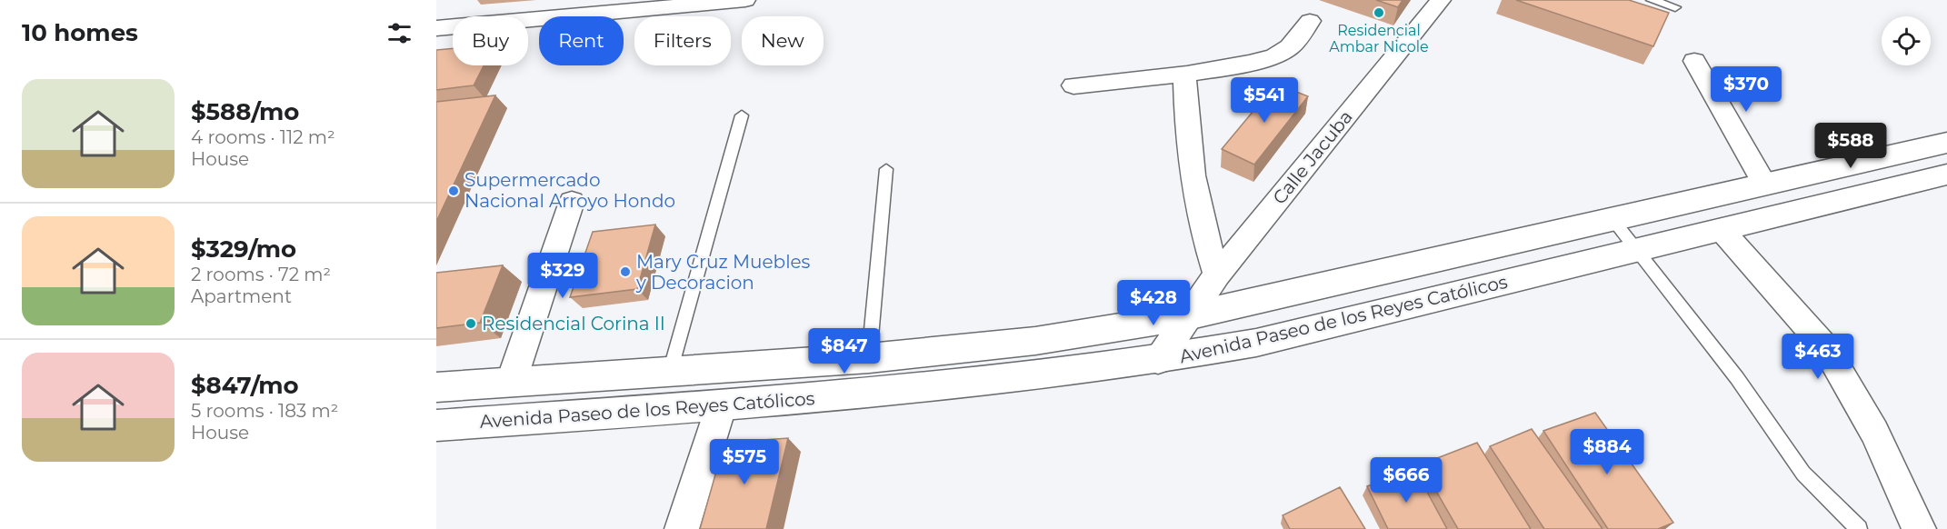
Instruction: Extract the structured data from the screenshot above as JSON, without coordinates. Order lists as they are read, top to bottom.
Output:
{
  "streets": {
    "main road": ["Avenida Paseo de los Reyes Católicos"],
    "street": ["Calle Jacuba"]
  },
  "crossings": [
    ["Calle Jacuba", "Avenida Paseo de los Reyes Católicos"]
  ],
  "places": [
    "Residencial Ambar Nicole",
    "Supermercado Nacional Arroyo Hondo",
    "Mary Cruz Muebles y Decoracion",
    "Residencial Corina II"
  ],
  "page": {
    "heading": "10 homes",
    "chip": [
      "Buy",
      "Rent",
      "Filters",
      "New"
    ],
    "list": [
      {
        "name": "$588/mo",
        "note": "4 rooms · 112 m² · House"
      },
      {
        "name": "$329/mo",
        "note": "2 rooms · 72 m² · Apartment"
      },
      {
        "name": "$847/mo",
        "note": "5 rooms · 183 m² · House"
      }
    ],
    "price": [
      "$370",
      "$541",
      "$588",
      "$329",
      "$428",
      "$847",
      "$463",
      "$884",
      "$575",
      "$666"
    ]
  }
}
